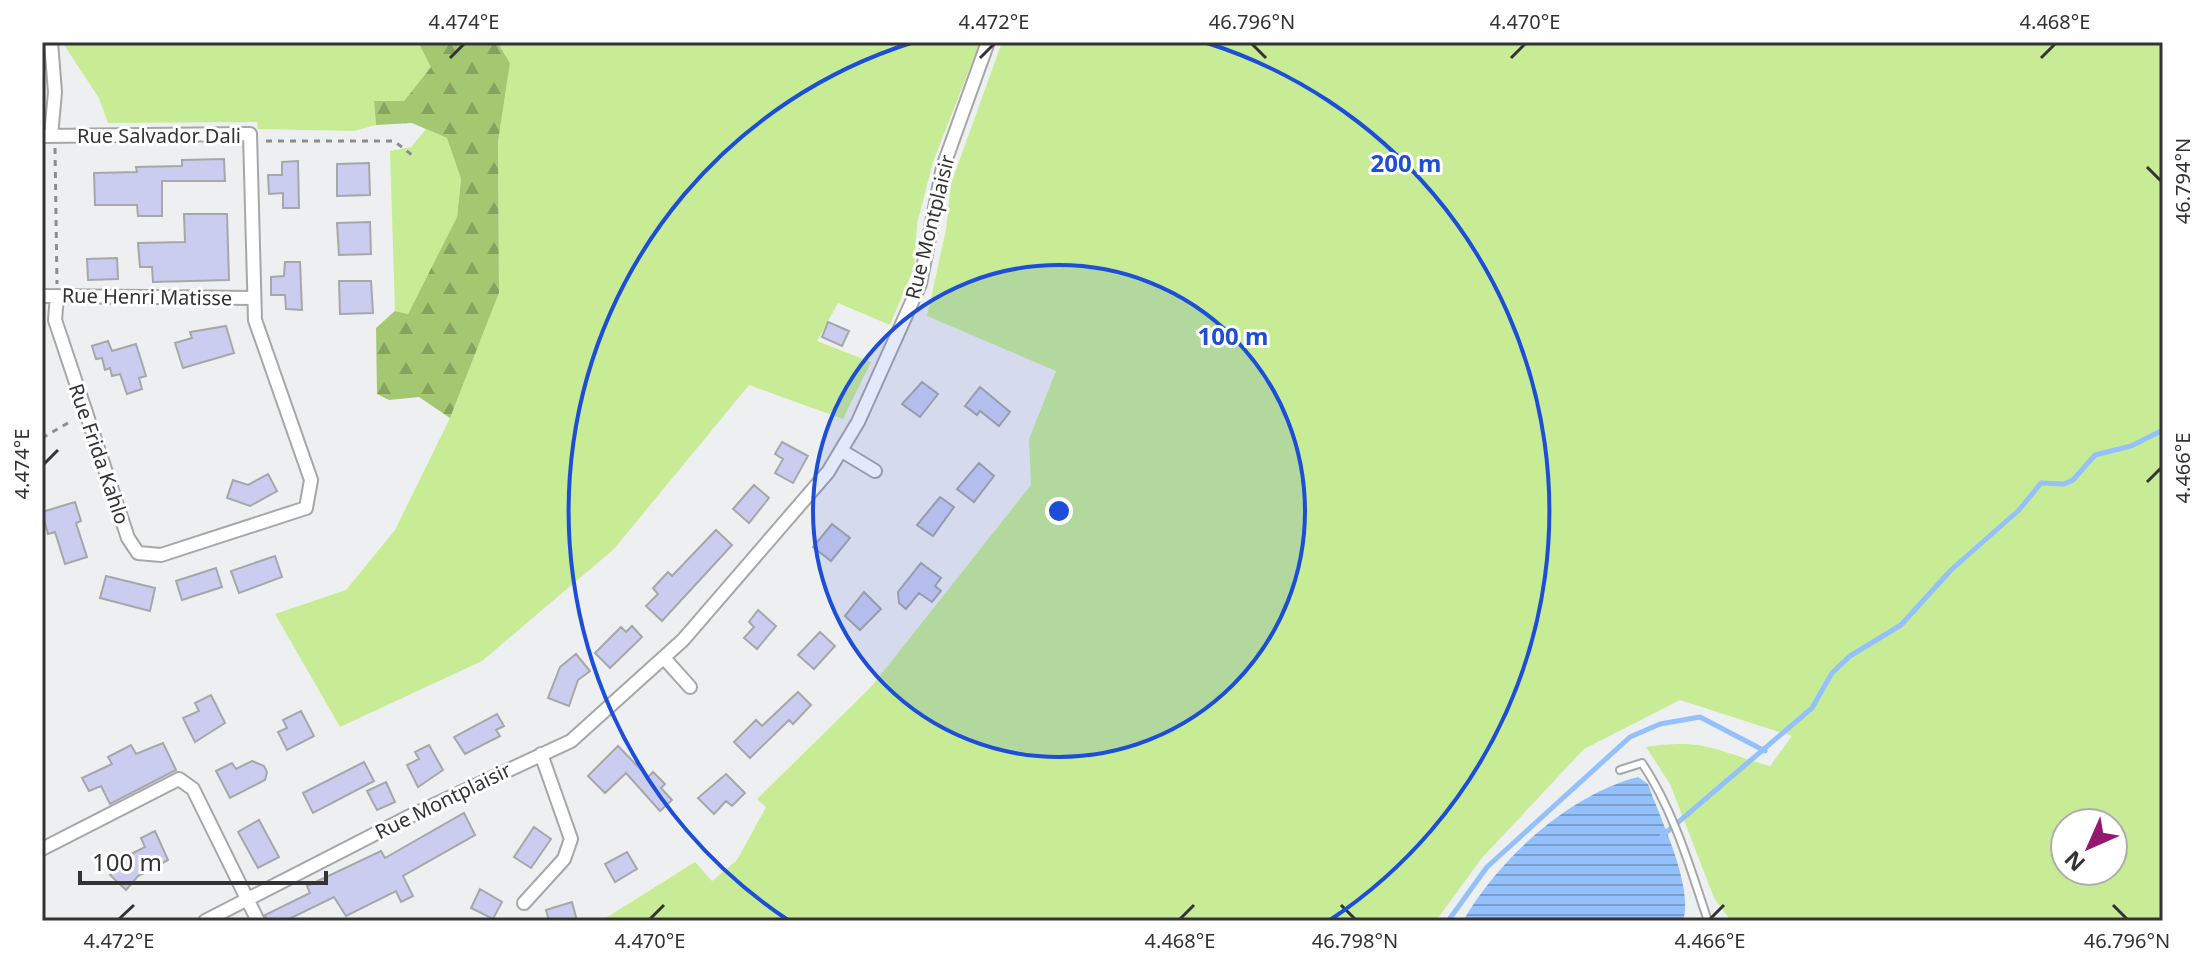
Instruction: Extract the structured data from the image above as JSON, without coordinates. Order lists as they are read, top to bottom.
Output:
{
  "streets": {
    "street": [
      "Rue Salvador Dali",
      "Rue Montplaisir",
      "Rue Henri Matisse",
      "Rue Frida Kahlo"
    ]
  },
  "crossings": [
    ["Rue Salvador Dali", "Rue Henri Matisse"],
    ["Rue Salvador Dali", "Rue Frida Kahlo"],
    ["Rue Henri Matisse", "Rue Frida Kahlo"]
  ],
  "scale_bar": "100 m",
  "north": "bottom left",
  "coordinates": [
    "4.474°E",
    "4.472°E",
    "46.796°N",
    "4.470°E",
    "4.468°E",
    "46.794°N",
    "4.466°E",
    "46.798°N"
  ],
  "rings": ["200 m", "100 m"]
}
